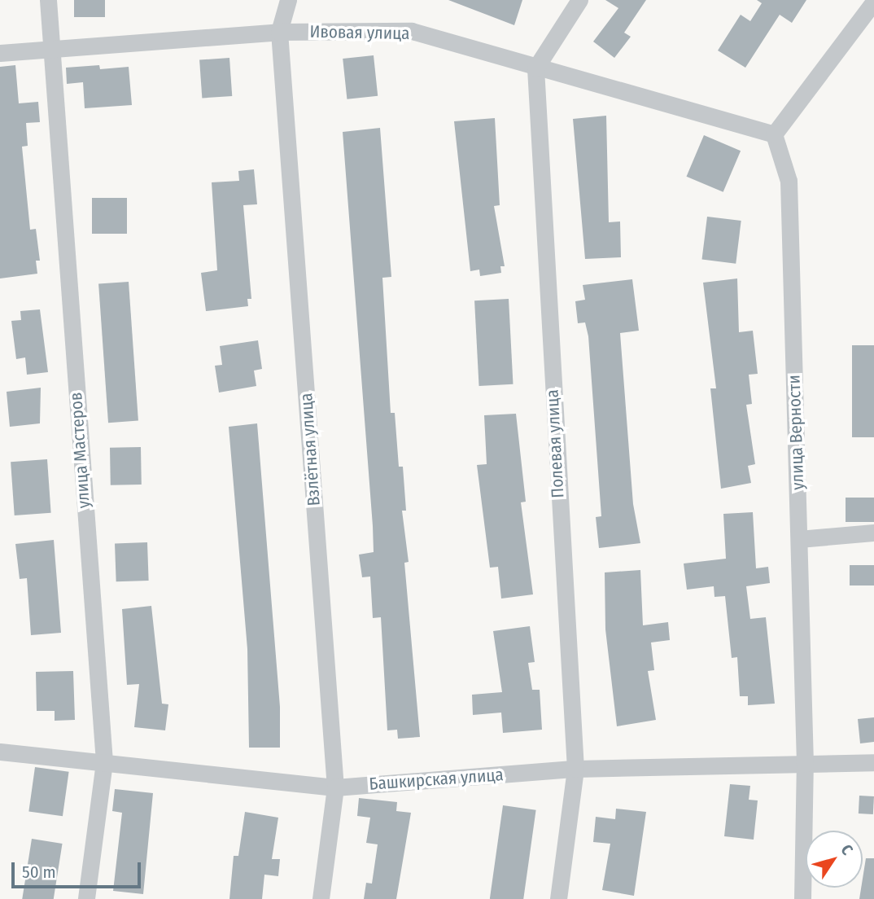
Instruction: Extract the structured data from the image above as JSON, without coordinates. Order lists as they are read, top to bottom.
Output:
{
  "streets": {
    "street": [
      "Ивовая улица",
      "улица Верности",
      "Полевая улица",
      "Взлётная улица",
      "улица Мастеров",
      "Башкирская улица"
    ]
  },
  "crossings": [
    ["Ивовая улица", "улица Верности"],
    ["Ивовая улица", "Полевая улица"],
    ["Ивовая улица", "Взлётная улица"],
    ["Ивовая улица", "улица Мастеров"],
    ["улица Верности", "Башкирская улица"],
    ["Полевая улица", "Башкирская улица"],
    ["Взлётная улица", "Башкирская улица"],
    ["улица Мастеров", "Башкирская улица"]
  ],
  "scale_bar": "50 m",
  "north": "top right"
}
